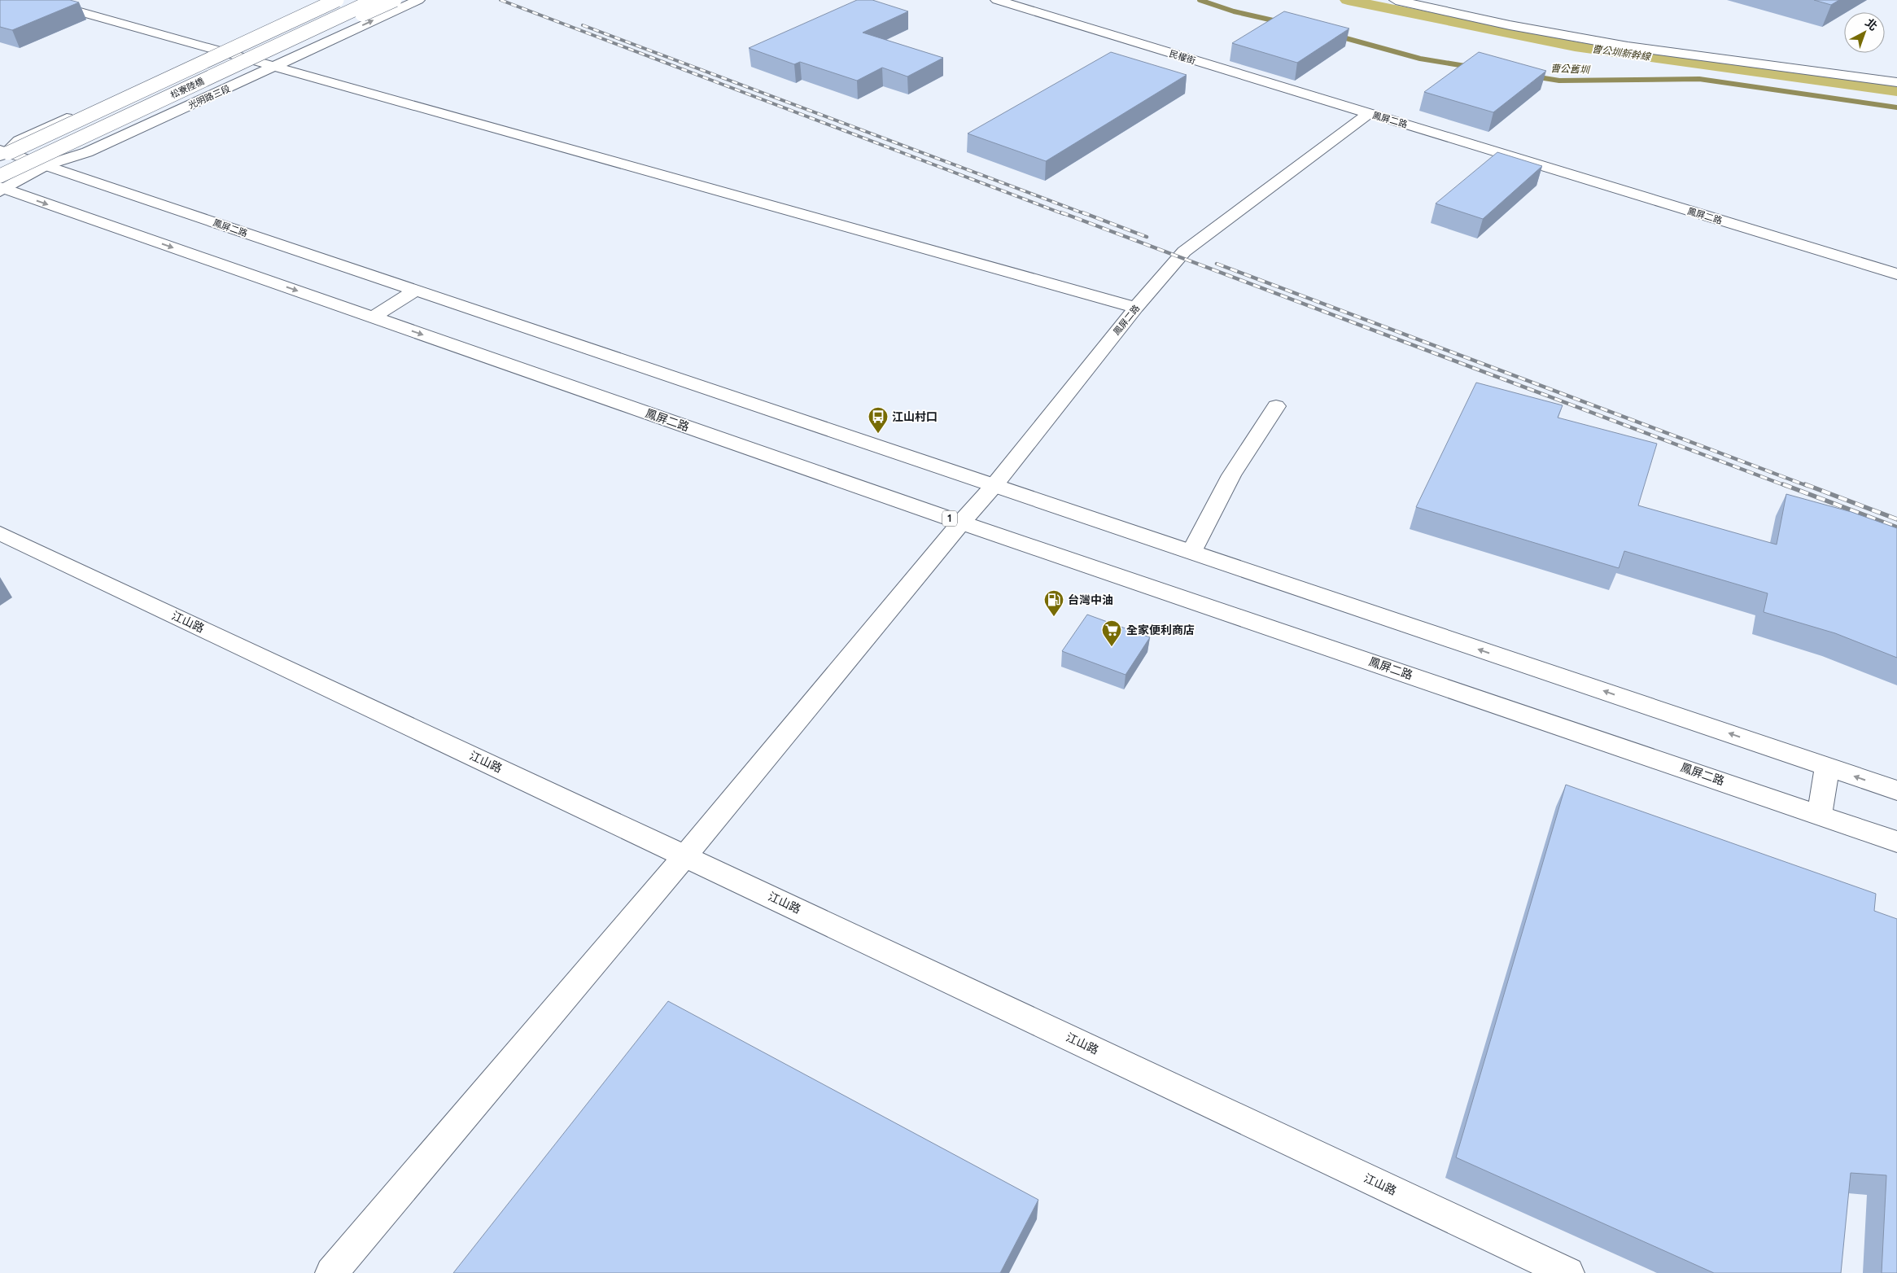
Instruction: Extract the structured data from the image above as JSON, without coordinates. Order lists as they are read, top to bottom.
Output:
{
  "streets": {
    "street": [
      "民權街",
      "松寮陸橋",
      "光明路三段",
      "鳳屏二路",
      "1",
      "江山路"
    ]
  },
  "crossings": [
    ["民權街", "鳳屏二路"],
    ["松寮陸橋", "光明路三段"],
    ["松寮陸橋", "鳳屏二路"],
    ["光明路三段", "鳳屏二路"]
  ],
  "water": ["曹公圳新幹線", "曹公舊圳"],
  "places": {
    "bus stop": ["江山村口"],
    "fuel station": ["台灣中油"],
    "supermarket": ["全家便利商店"]
  },
  "north": "top right"
}
